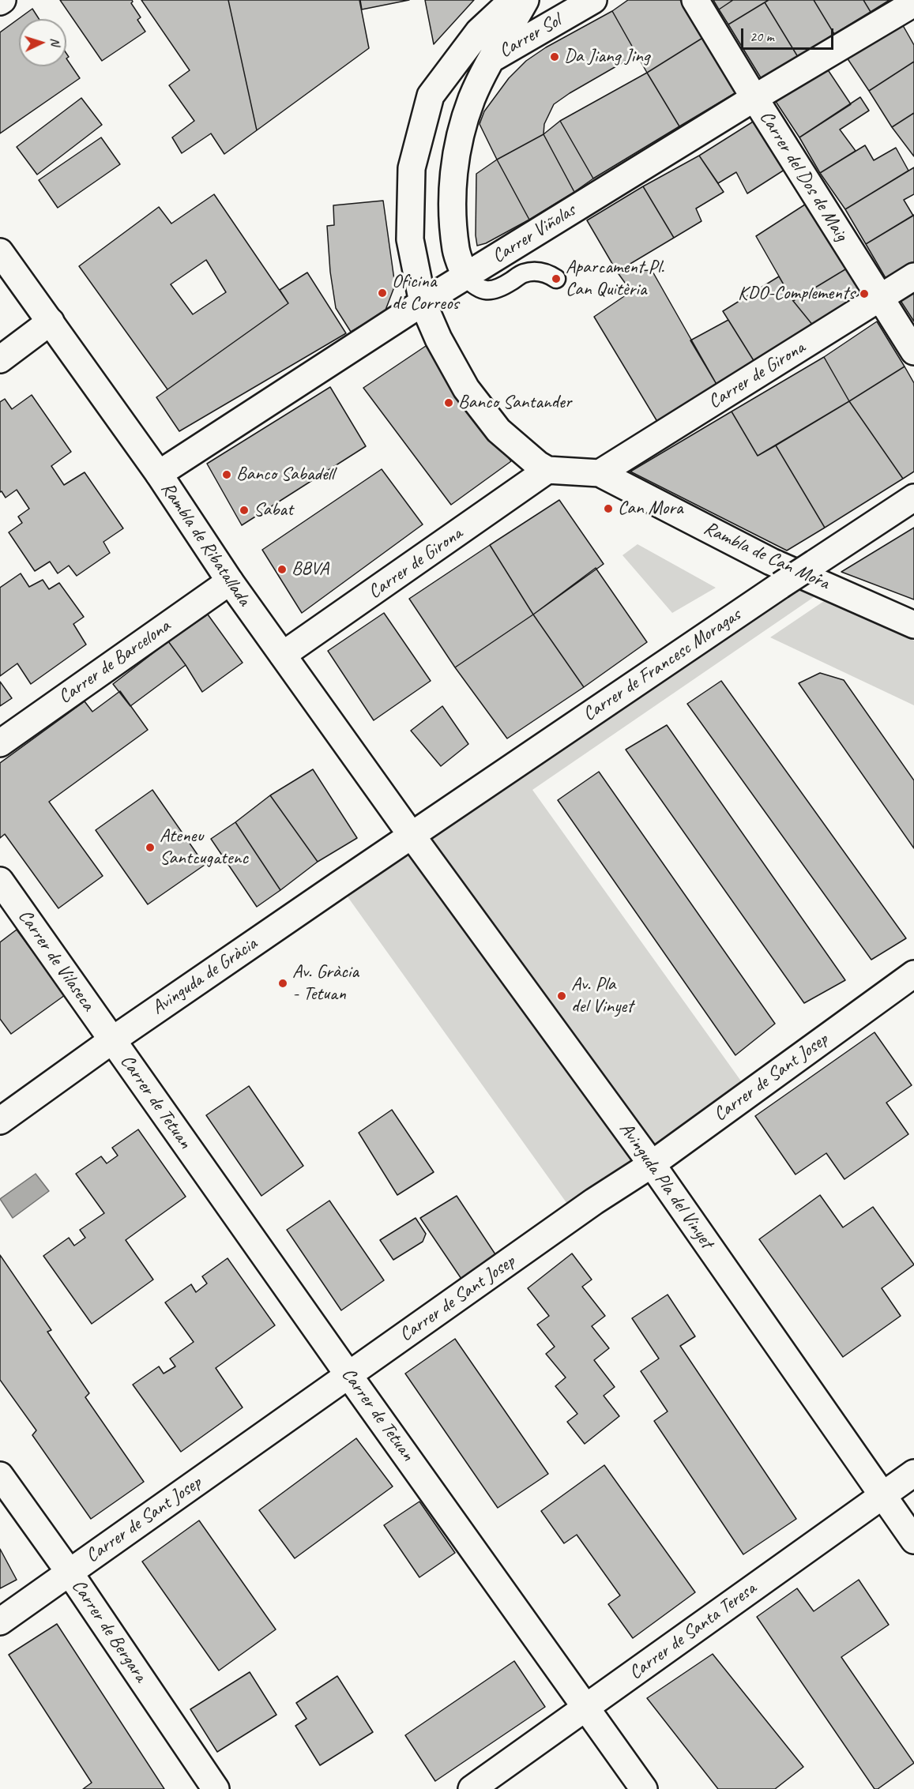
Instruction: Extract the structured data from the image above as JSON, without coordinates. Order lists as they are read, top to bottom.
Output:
{
  "streets": {
    "street": [
      "Carrer Sol",
      "Carrer del Dos de Maig",
      "Carrer Viñolas",
      "Carrer de Girona",
      "Rambla de Ribatallada",
      "Rambla de Can Mora",
      "Carrer de Barcelona",
      "Carrer de Francesc Moragas",
      "Carrer de Vilaseca",
      "Avinguda de Gràcia",
      "Carrer de Sant Josep",
      "Carrer de Tetuan",
      "Avinguda Pla del Vinyet",
      "Carrer de Bergara",
      "Carrer de Santa Teresa"
    ]
  },
  "crossings": [
    ["Carrer del Dos de Maig", "Carrer Viñolas"],
    ["Carrer del Dos de Maig", "Carrer de Girona"],
    ["Carrer Viñolas", "Rambla de Ribatallada"],
    ["Carrer de Girona", "Rambla de Ribatallada"],
    ["Carrer de Girona", "Rambla de Can Mora"],
    ["Rambla de Ribatallada", "Carrer de Barcelona"],
    ["Rambla de Ribatallada", "Carrer de Francesc Moragas"],
    ["Rambla de Ribatallada", "Avinguda de Gràcia"],
    ["Rambla de Ribatallada", "Avinguda Pla del Vinyet"],
    ["Carrer de Francesc Moragas", "Avinguda de Gràcia"],
    ["Carrer de Francesc Moragas", "Avinguda Pla del Vinyet"],
    ["Carrer de Vilaseca", "Avinguda de Gràcia"],
    ["Carrer de Vilaseca", "Carrer de Tetuan"],
    ["Avinguda de Gràcia", "Carrer de Tetuan"],
    ["Avinguda de Gràcia", "Avinguda Pla del Vinyet"],
    ["Carrer de Sant Josep", "Carrer de Tetuan"],
    ["Carrer de Sant Josep", "Avinguda Pla del Vinyet"],
    ["Carrer de Sant Josep", "Carrer de Bergara"],
    ["Carrer de Tetuan", "Carrer de Santa Teresa"],
    ["Avinguda Pla del Vinyet", "Carrer de Santa Teresa"]
  ],
  "places": [
    "Da Jiang Jing",
    "Aparcament Pl. Can Quitèria",
    "Oficina de Correos",
    "KDO-Complements",
    "Banco Santander",
    "Banco Sabadell",
    "Can Mora",
    "Sabat",
    "BBVA",
    "Ateneu Santcugatenc",
    "Av. Gràcia - Tetuan",
    "Av. Pla del Vinyet"
  ],
  "scale_bar": "20 m",
  "north": "right"
}
